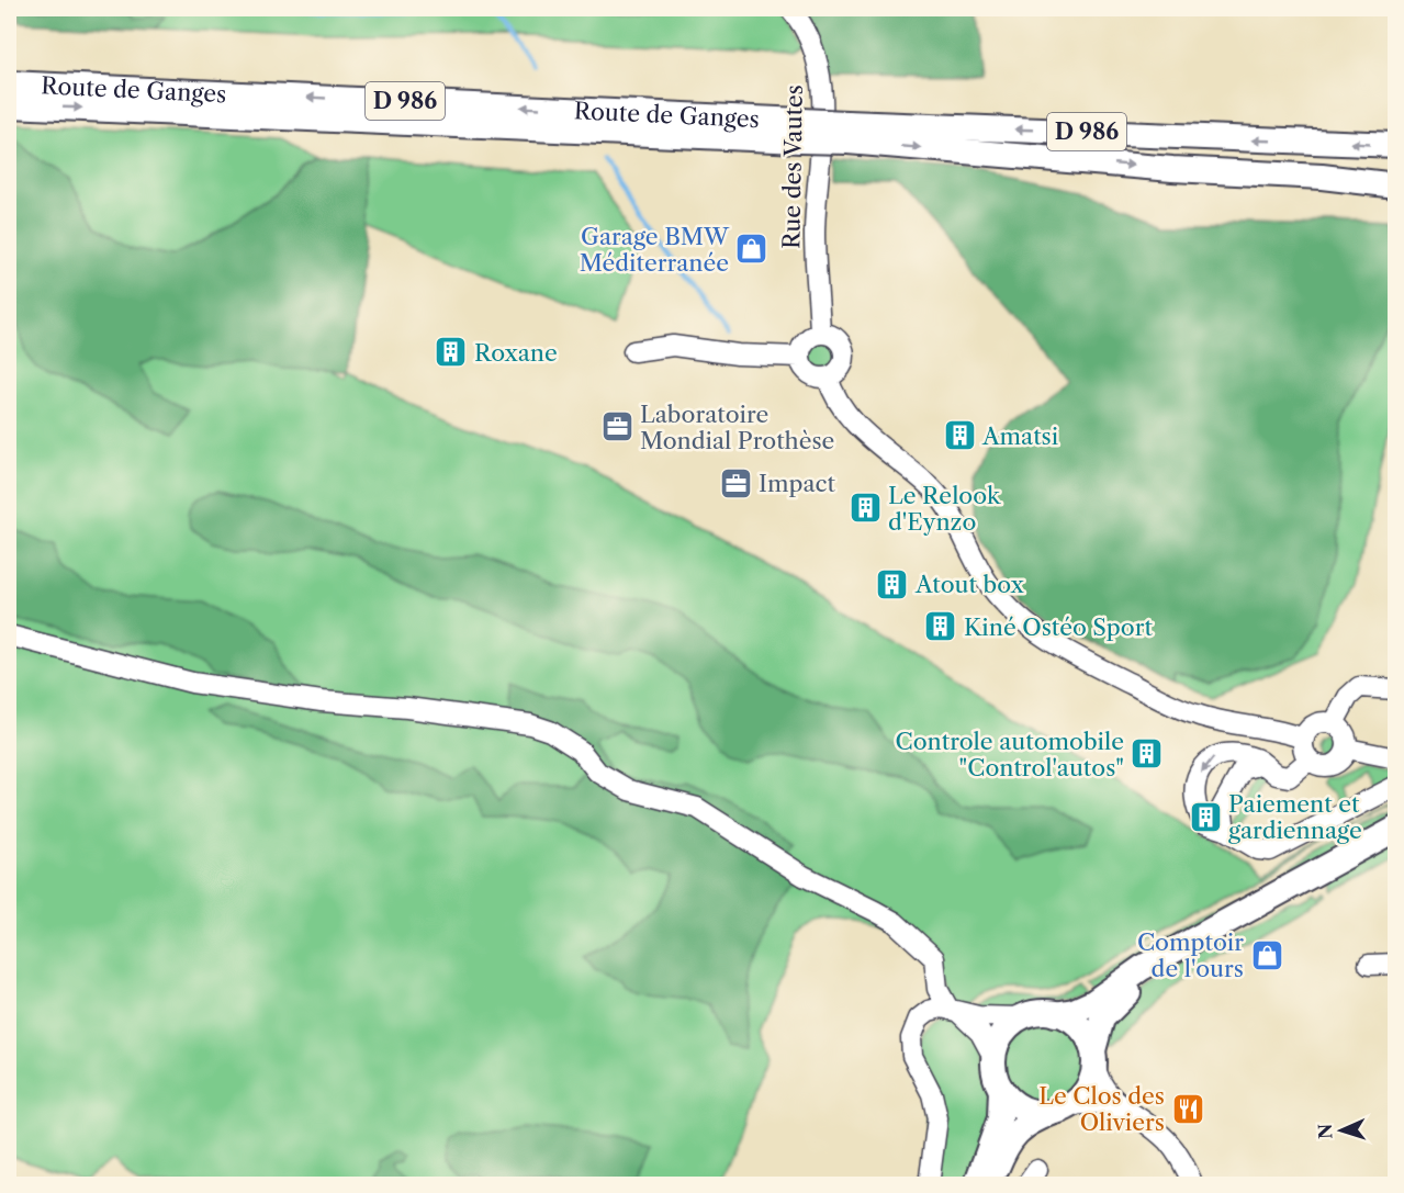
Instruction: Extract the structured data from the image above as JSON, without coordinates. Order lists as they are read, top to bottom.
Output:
{
  "streets": {
    "main road": ["Route de Ganges", "D 986"],
    "street": ["Rue des Vautes"]
  },
  "crossings": [
    ["Route de Ganges", "D 986"]
  ],
  "places": {
    "shop": ["Garage BMW Méditerranée", "Comptoir de l'ours"],
    "building": [
      "Roxane",
      "Amatsi",
      "Le Relook d'Eynzo",
      "Atout box",
      "Kiné Ostéo Sport",
      "Controle automobile \"Control'autos\"",
      "Paiement et gardiennage"
    ],
    "office": ["Laboratoire Mondial Prothèse", "Impact"],
    "restaurant": ["Le Clos des Oliviers"]
  },
  "north": "left"
}
